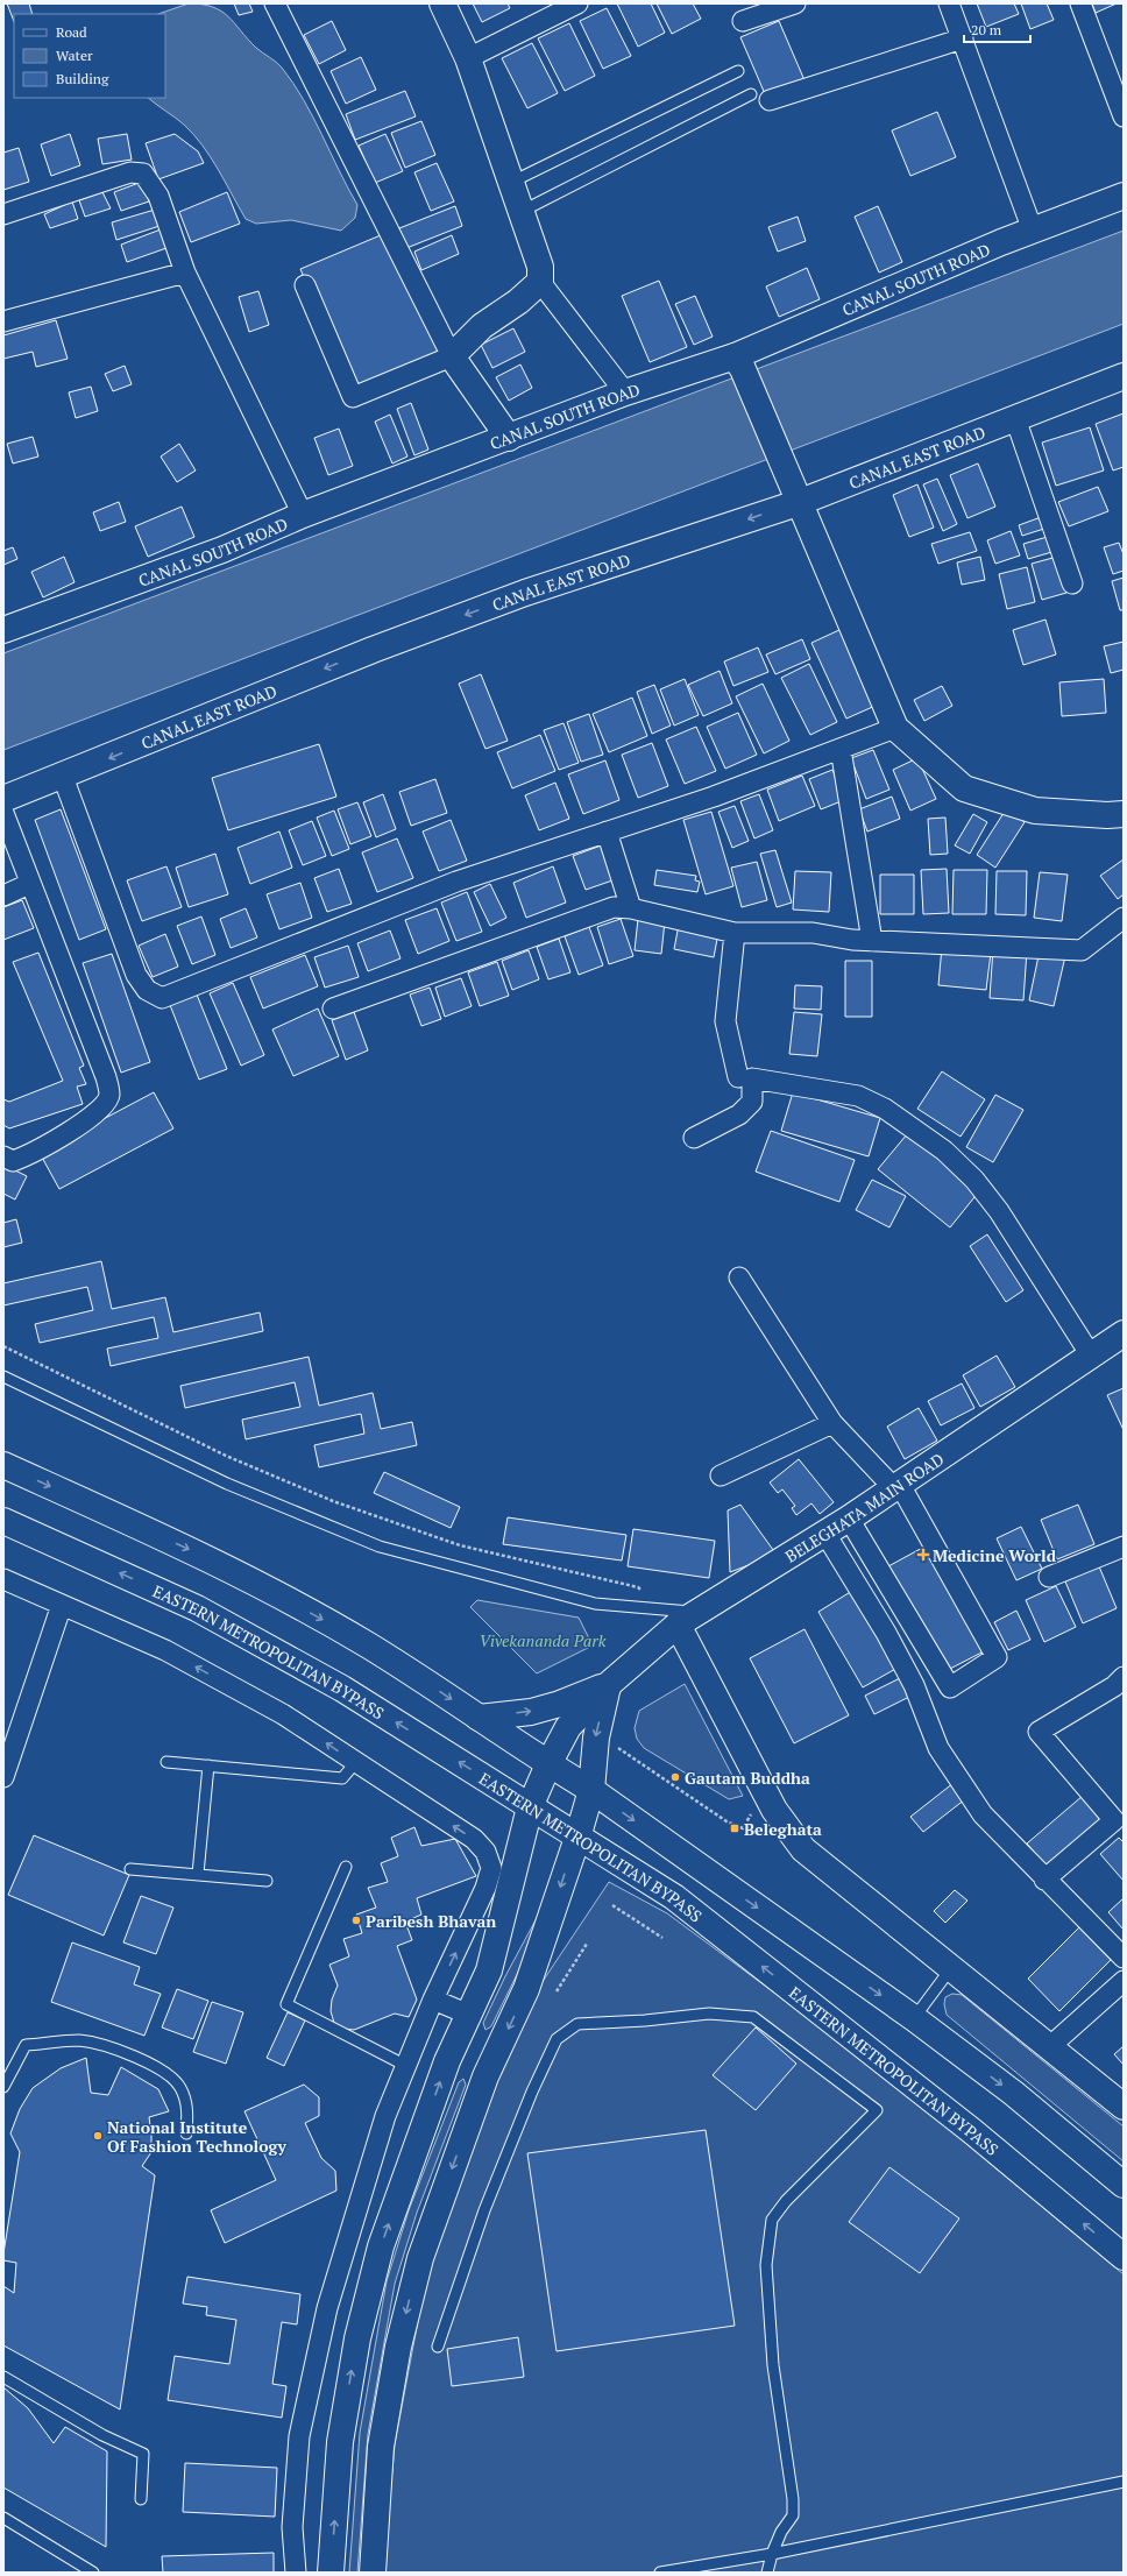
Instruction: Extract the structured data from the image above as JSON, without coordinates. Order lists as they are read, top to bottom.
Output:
{
  "streets": {
    "main road": [
      "CANAL SOUTH ROAD",
      "CANAL EAST ROAD",
      "BELEGHATA MAIN ROAD",
      "EASTERN METROPOLITAN BYPASS"
    ]
  },
  "one_way": ["CANAL EAST ROAD"],
  "parks": ["Vivekananda Park"],
  "places": {
    "health": ["Medicine World"],
    "other": ["Gautam Buddha", "Paribesh Bhavan", "National Institute Of Fashion Technology"],
    "transit": ["Beleghata"]
  },
  "legend": ["Road", "Water", "Building"],
  "scale_bar": "20 m"
}
